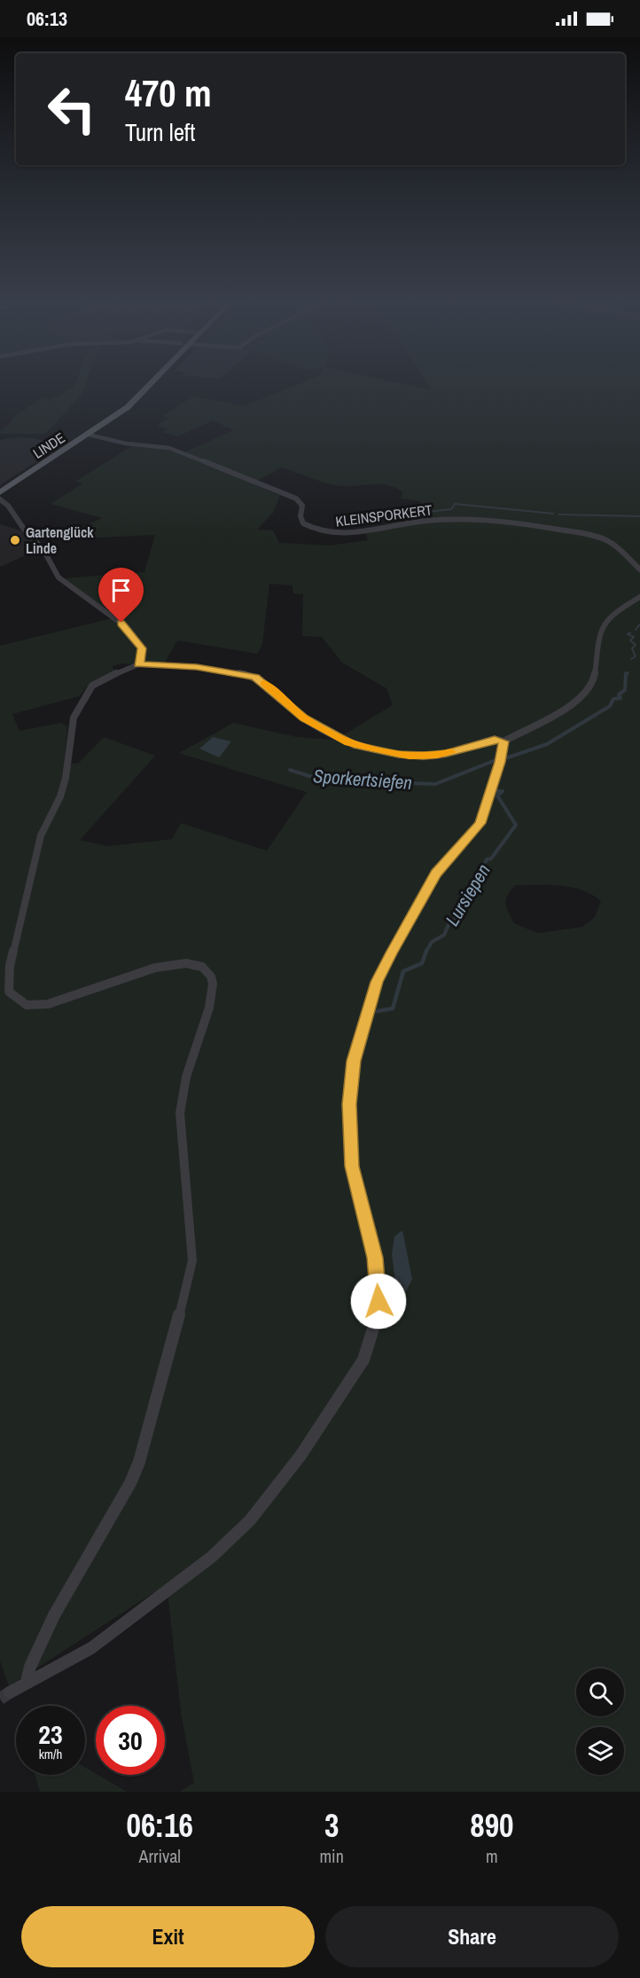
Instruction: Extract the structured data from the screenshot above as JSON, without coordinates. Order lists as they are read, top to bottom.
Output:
{
  "streets": {
    "main road": ["LINDE"],
    "street": ["KLEINSPORKERT"]
  },
  "crossings": [
    ["LINDE", "KLEINSPORKERT"]
  ],
  "water": ["Sporkertsiefen", "Lursiepen"],
  "places": ["Gartenglück Linde"],
  "page": {
    "status": "06:13",
    "turn": ["470 m", "Turn left"],
    "speed": "23 km/h",
    "limit": "30",
    "eta": [
      "06:16",
      "Arrival",
      "3",
      "min",
      "890",
      "m"
    ],
    "buttons": ["Exit", "Share"]
  }
}
